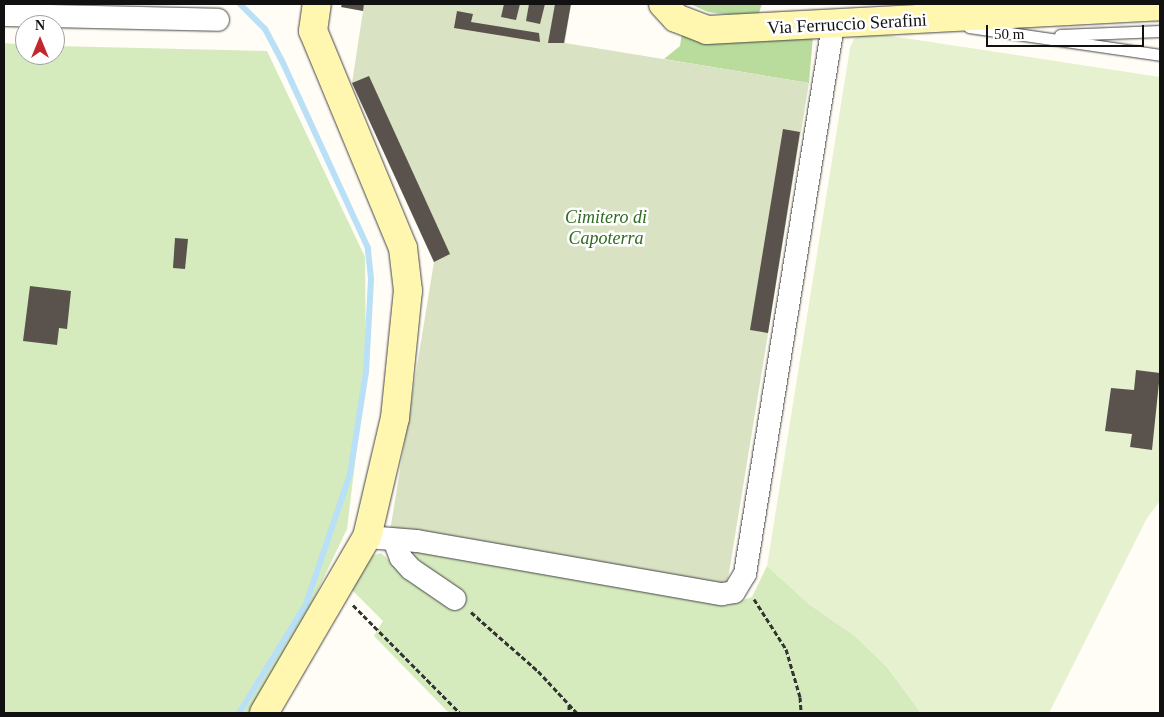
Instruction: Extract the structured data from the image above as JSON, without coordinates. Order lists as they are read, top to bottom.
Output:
{
  "streets": {
    "street": ["Via Ferruccio Serafini"]
  },
  "parks": ["Cimitero di Capoterra"],
  "scale_bar": "50 m",
  "north": "top"
}
